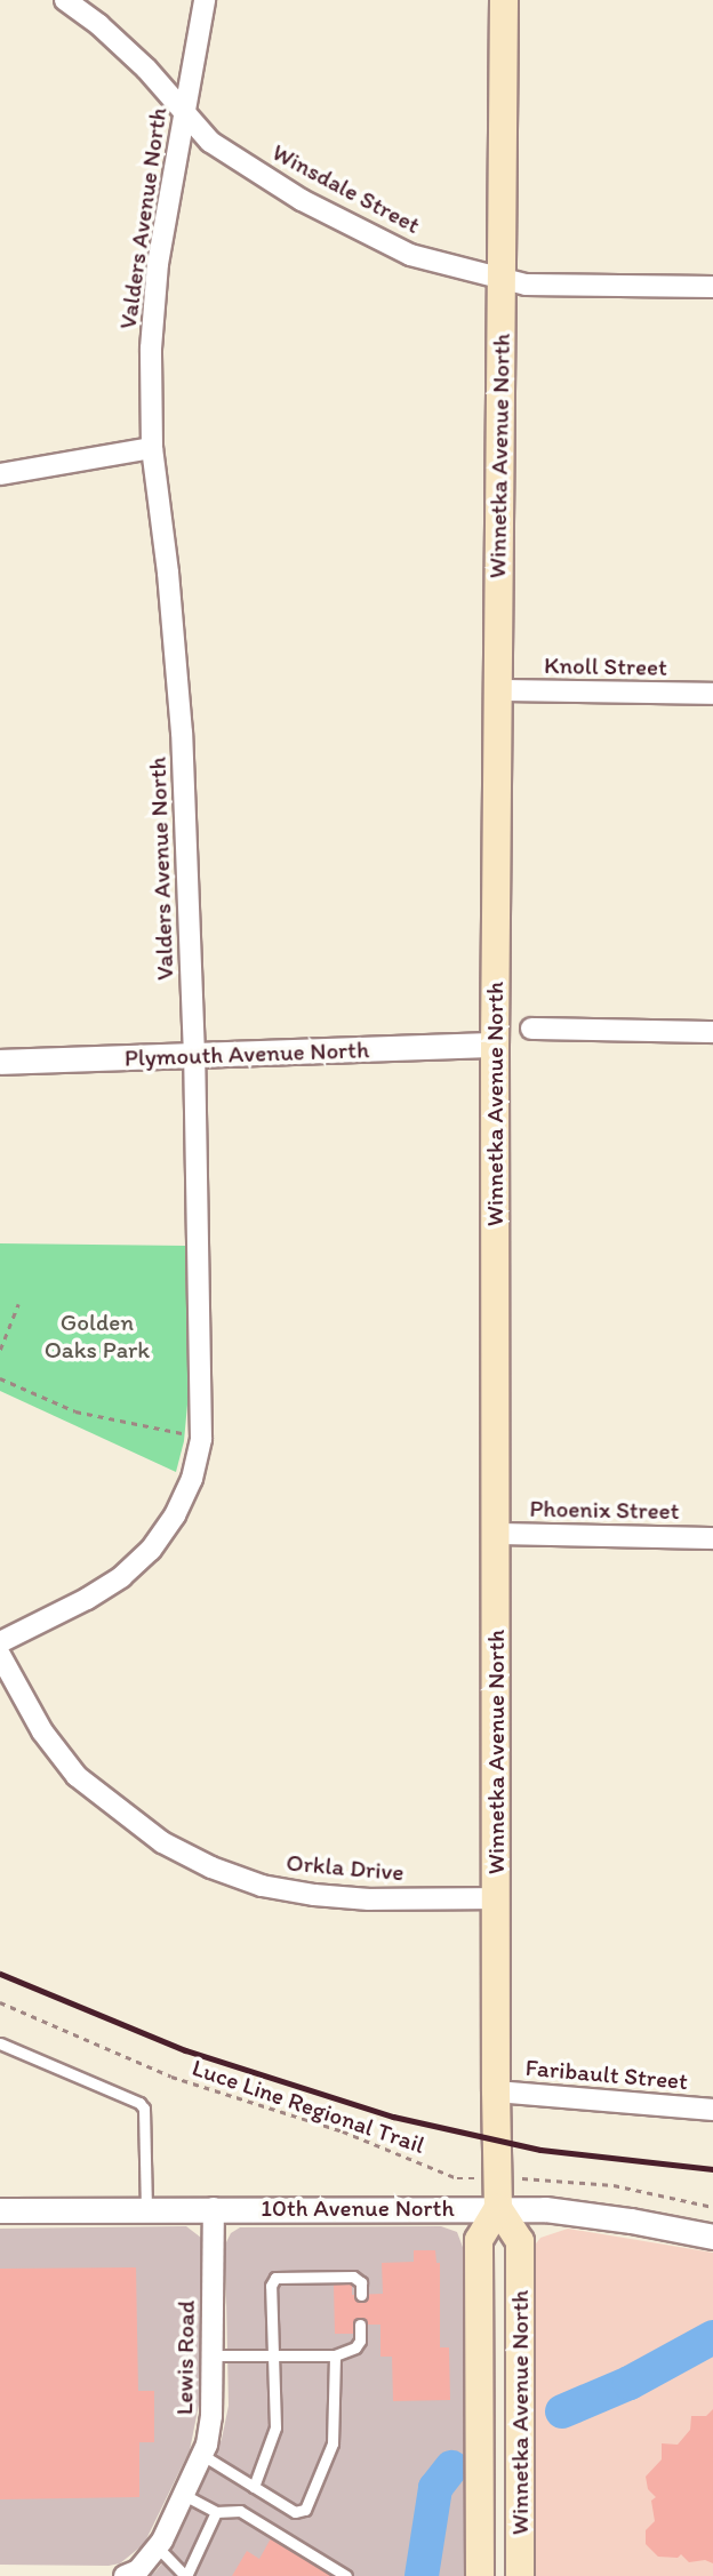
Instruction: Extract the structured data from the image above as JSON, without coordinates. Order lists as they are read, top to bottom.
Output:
{
  "streets": {
    "main road": ["Winnetka Avenue North"],
    "street": [
      "Winsdale Street",
      "Valders Avenue North",
      "Knoll Street",
      "Plymouth Avenue North",
      "Phoenix Street",
      "Orkla Drive",
      "Faribault Street",
      "10th Avenue North",
      "Lewis Road"
    ],
    "path": ["Luce Line Regional Trail"]
  },
  "crossings": [
    ["Winsdale Street", "Valders Avenue North"],
    ["Winsdale Street", "Winnetka Avenue North"],
    ["Valders Avenue North", "Plymouth Avenue North"],
    ["Winnetka Avenue North", "Knoll Street"],
    ["Winnetka Avenue North", "Plymouth Avenue North"],
    ["Winnetka Avenue North", "Phoenix Street"],
    ["Winnetka Avenue North", "Orkla Drive"],
    ["Winnetka Avenue North", "Faribault Street"],
    ["Winnetka Avenue North", "Luce Line Regional Trail"],
    ["Winnetka Avenue North", "10th Avenue North"],
    ["10th Avenue North", "Lewis Road"]
  ],
  "parks": ["Golden Oaks Park"]
}
